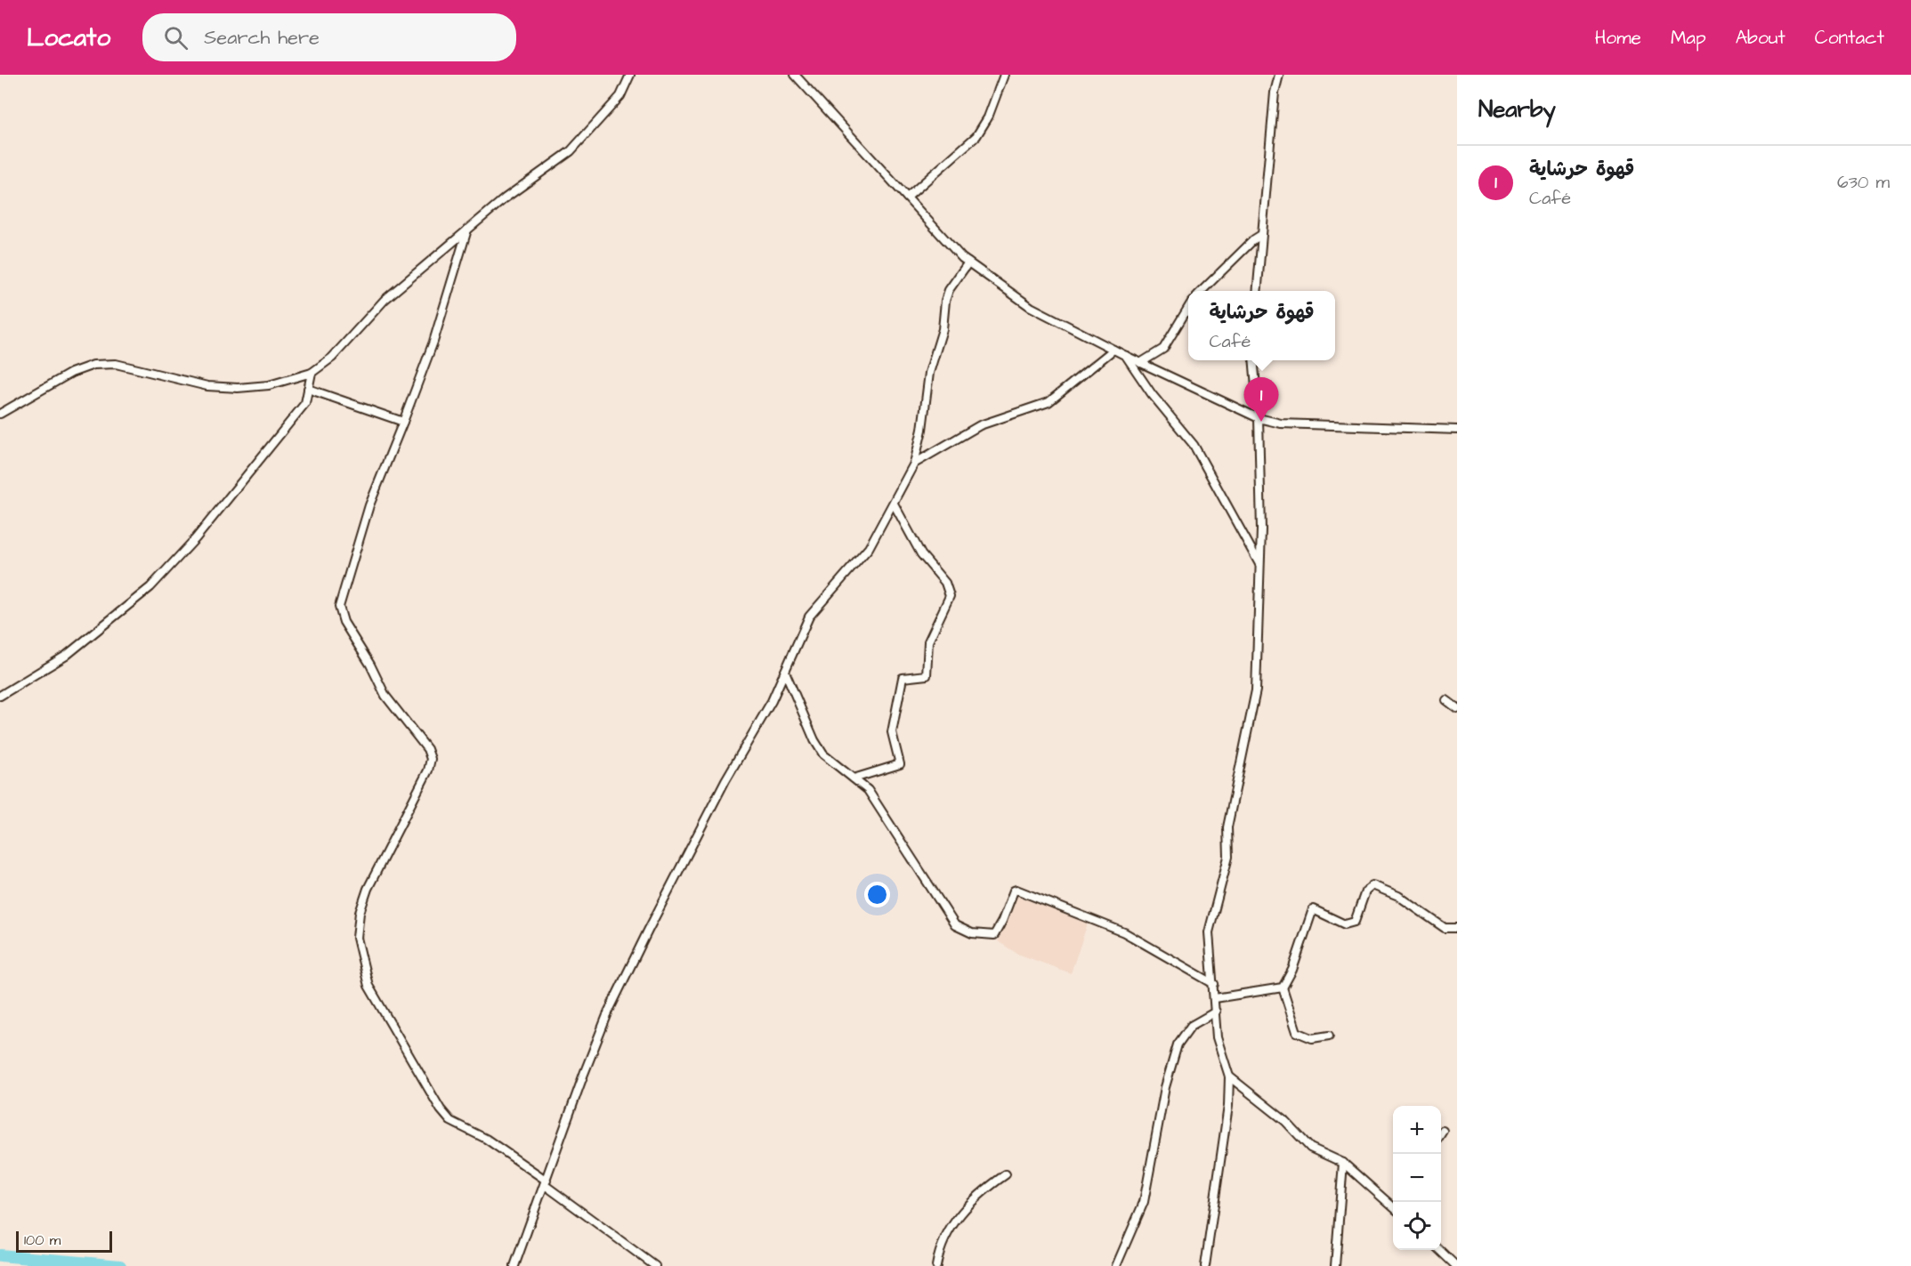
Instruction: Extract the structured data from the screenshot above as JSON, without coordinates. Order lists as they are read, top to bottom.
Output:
{
  "scale_bar": "100 m",
  "page": {
    "header": "Locato",
    "search": "Search here",
    "nav": [
      "Home",
      "Map",
      "About",
      "Contact"
    ],
    "heading": "Nearby",
    "list": [
      {
        "mark": "1",
        "name": "قهوة حرشاية",
        "note": "Café",
        "value": "630 m"
      }
    ],
    "popup": ["قهوة حرشاية", "Café"],
    "pins": "1",
    "map_buttons": ["+", "−"],
    "scale": "100 m"
  }
}
